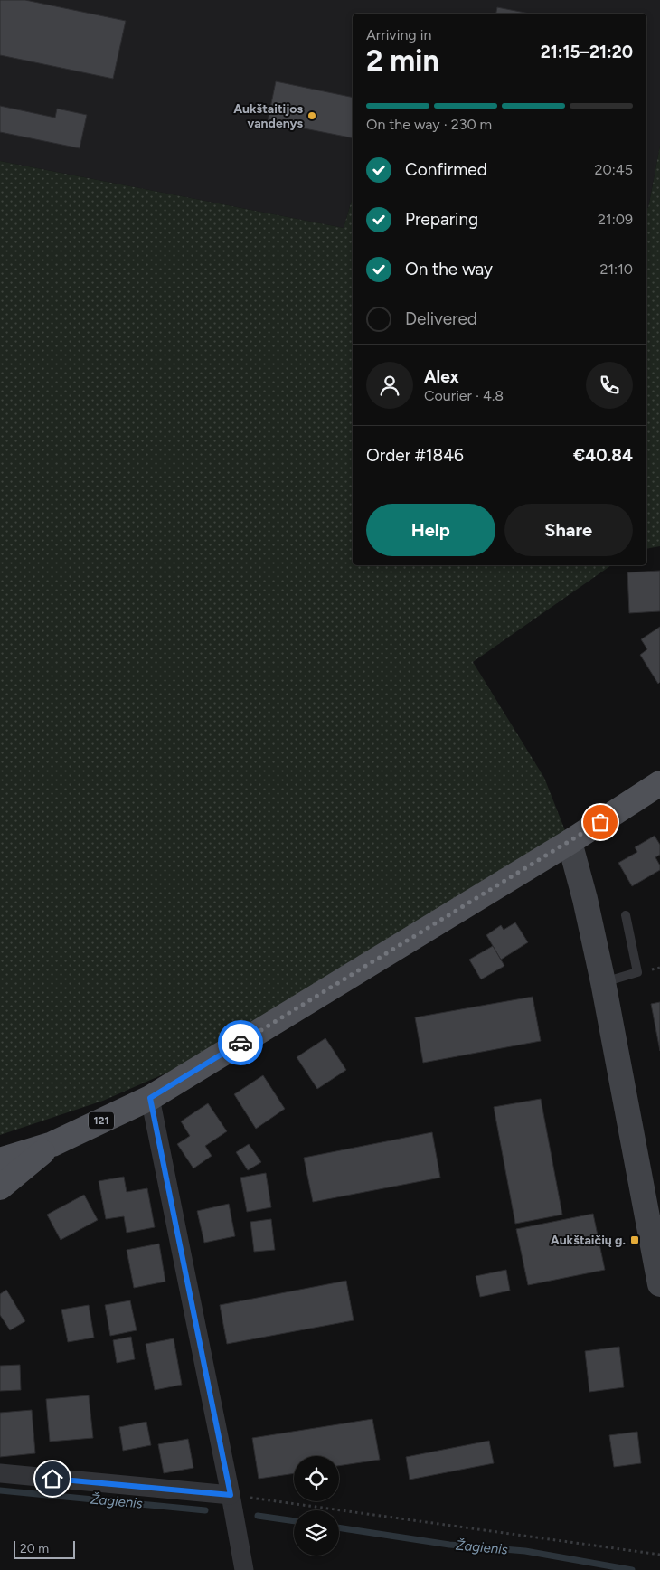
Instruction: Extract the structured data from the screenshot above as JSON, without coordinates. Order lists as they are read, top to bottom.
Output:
{
  "streets": {
    "main road": ["121"]
  },
  "water": ["Žagienis"],
  "places": {
    "other": ["Aukštaitijos vandenys"],
    "transit": ["Aukštaičių g."]
  },
  "scale_bar": "20 m",
  "page": {
    "heading": ["2 min", "Arriving in", "21:15–21:20"],
    "panel": [
      "Alex",
      "Courier · 4.8",
      "Order #1846",
      "€40.84"
    ],
    "bar": "On the way · 230 m",
    "list": [
      ["Confirmed", "20:45"],
      ["Preparing", "21:09"],
      ["On the way", "21:10"],
      "Delivered"
    ],
    "buttons": ["Help", "Share"],
    "scale": "20 m"
  }
}
